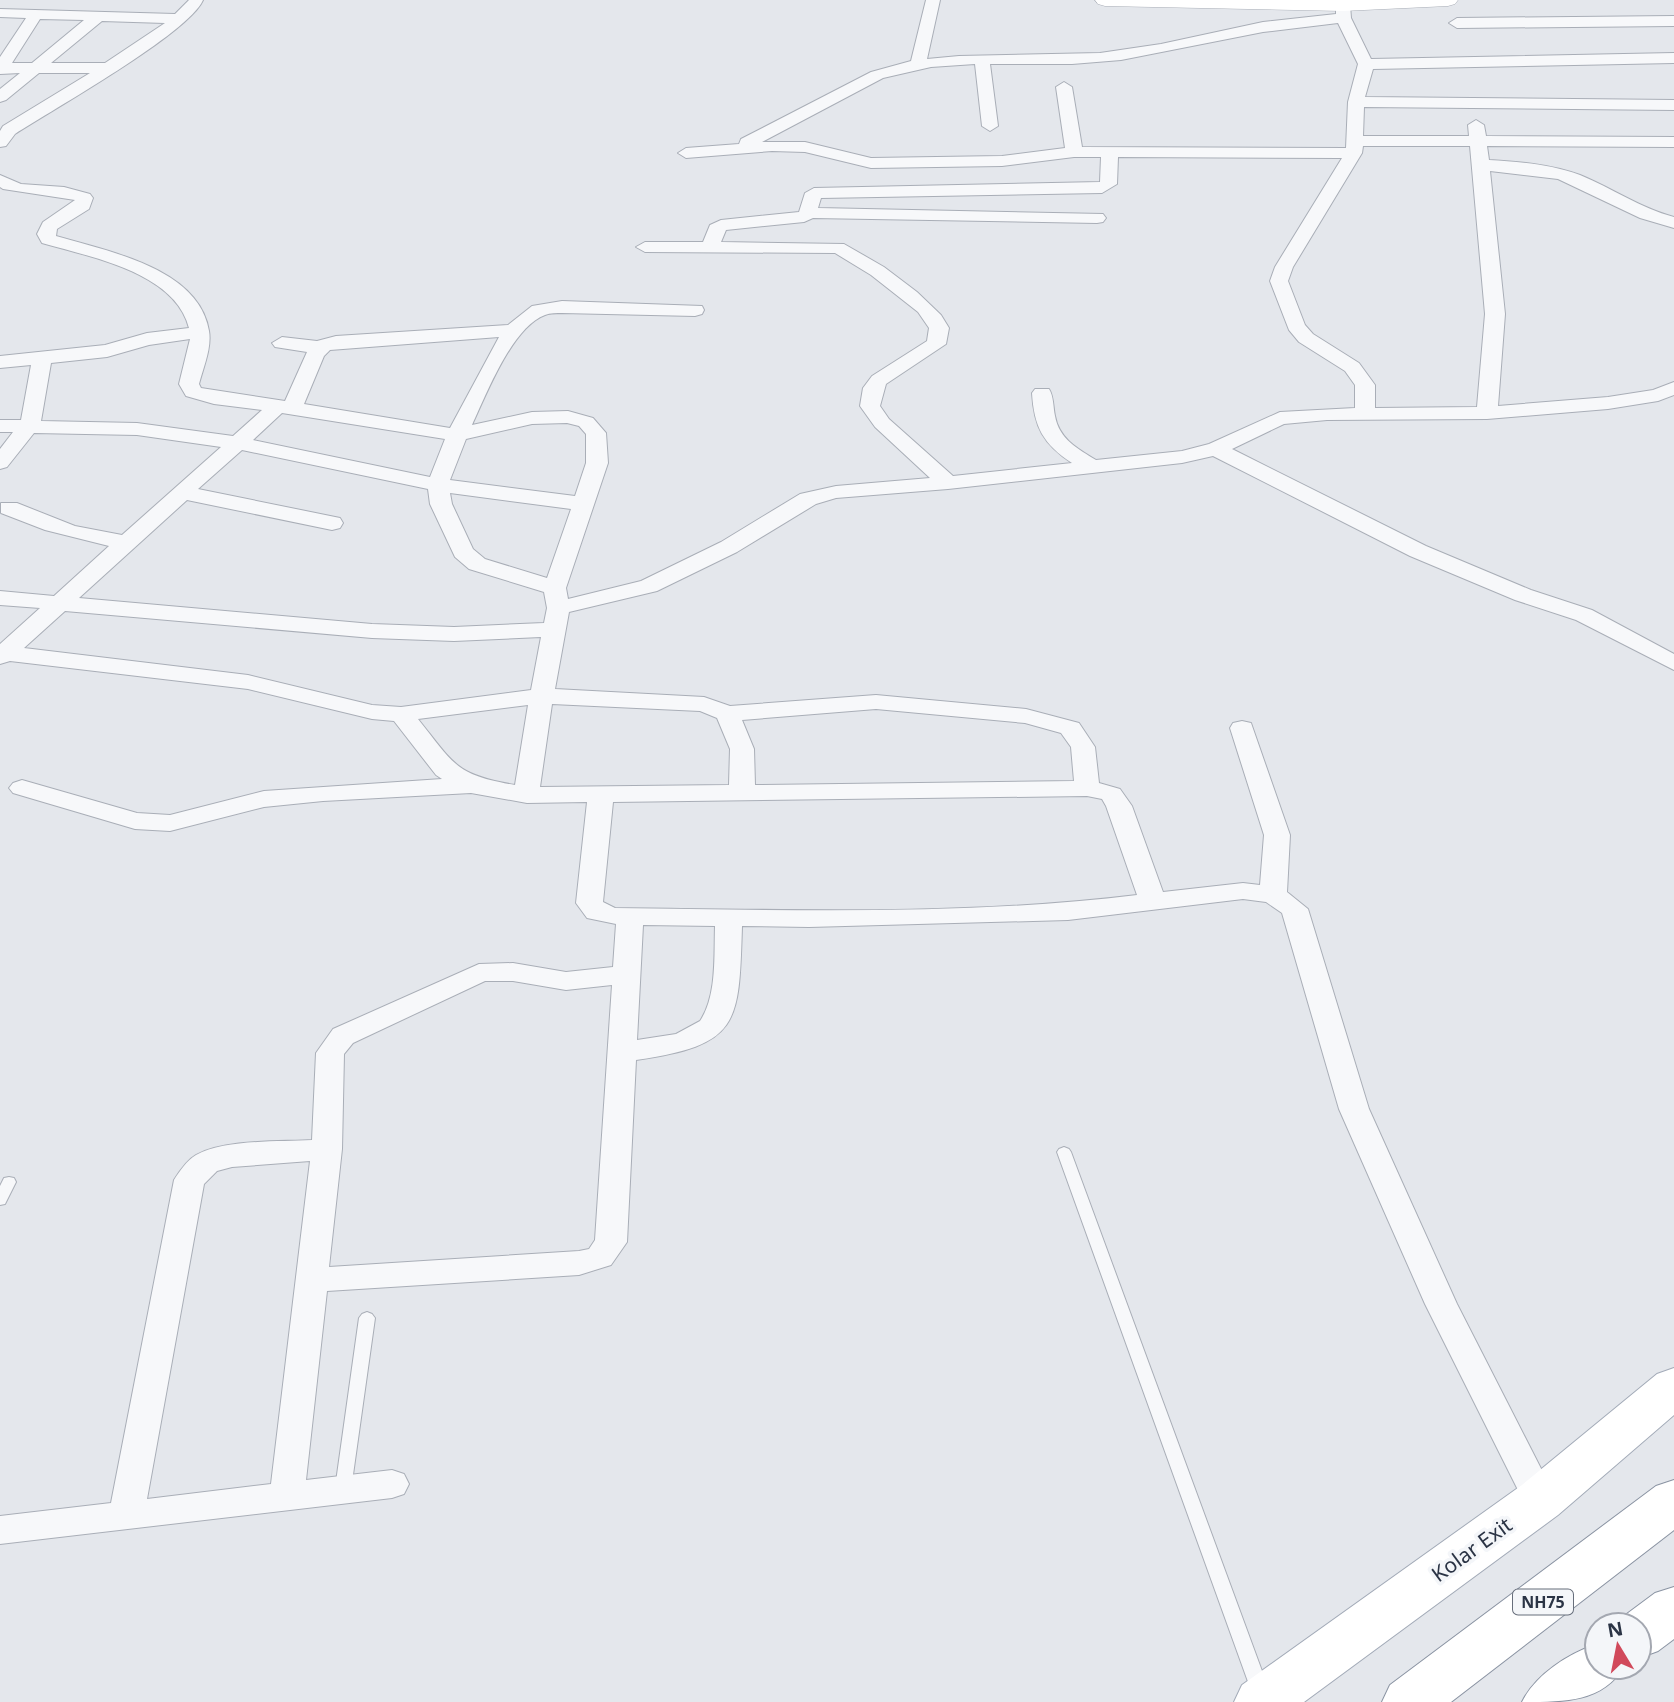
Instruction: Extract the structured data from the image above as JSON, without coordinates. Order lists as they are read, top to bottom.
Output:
{
  "streets": {
    "main road": ["Kolar Exit", "NH75"]
  },
  "north": "top"
}
